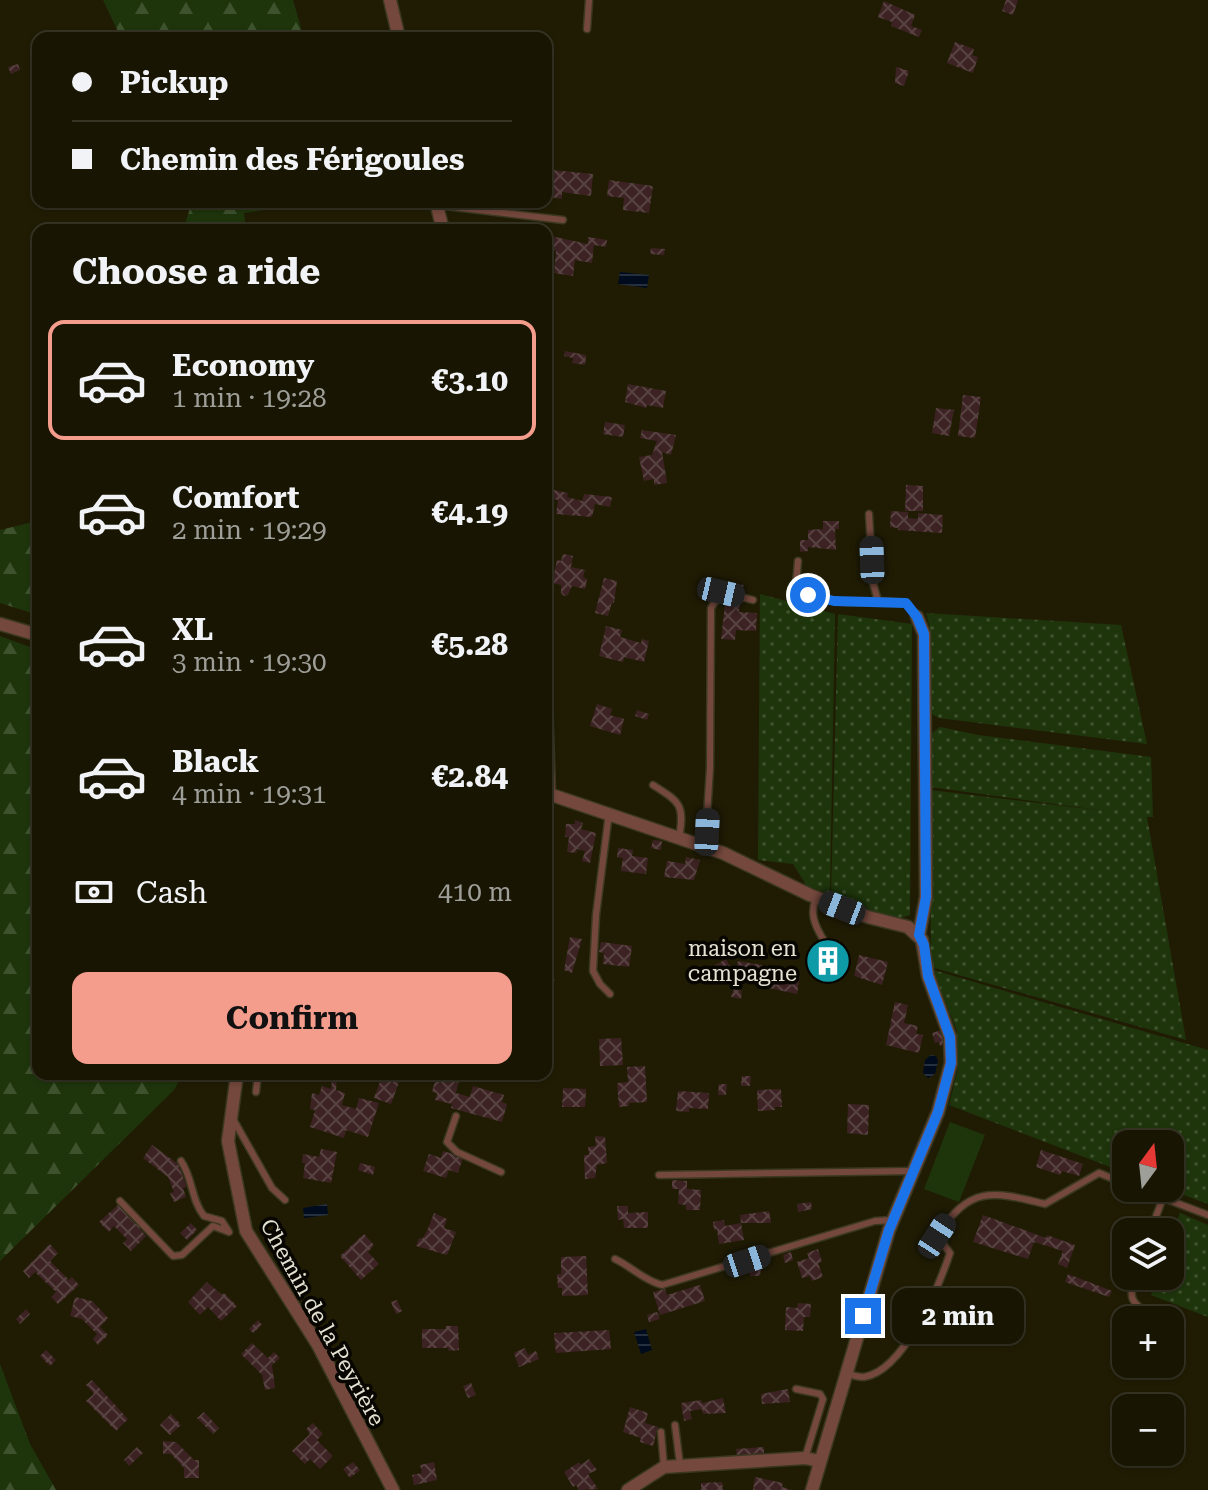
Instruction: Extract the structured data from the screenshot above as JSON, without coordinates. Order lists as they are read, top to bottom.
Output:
{
  "streets": {
    "street": ["Chemin de la Peyrière"]
  },
  "places": {
    "building": ["maison en campagne"]
  },
  "north": "top",
  "page": {
    "banner": ["Pickup", "Chemin des Férigoules"],
    "heading": "Choose a ride",
    "list": [
      {
        "name": "Economy",
        "note": "1 min · 19:28",
        "value": "€3.10"
      },
      {
        "name": "Comfort",
        "note": "2 min · 19:29",
        "value": "€4.19"
      },
      {
        "name": "XL",
        "note": "3 min · 19:30",
        "value": "€5.28"
      },
      {
        "name": "Black",
        "note": "4 min · 19:31",
        "value": "€2.84"
      }
    ],
    "pay": ["Cash", "410 m"],
    "buttons": "Confirm",
    "map_buttons": ["+", "−"],
    "bubble": "2 min"
  }
}
